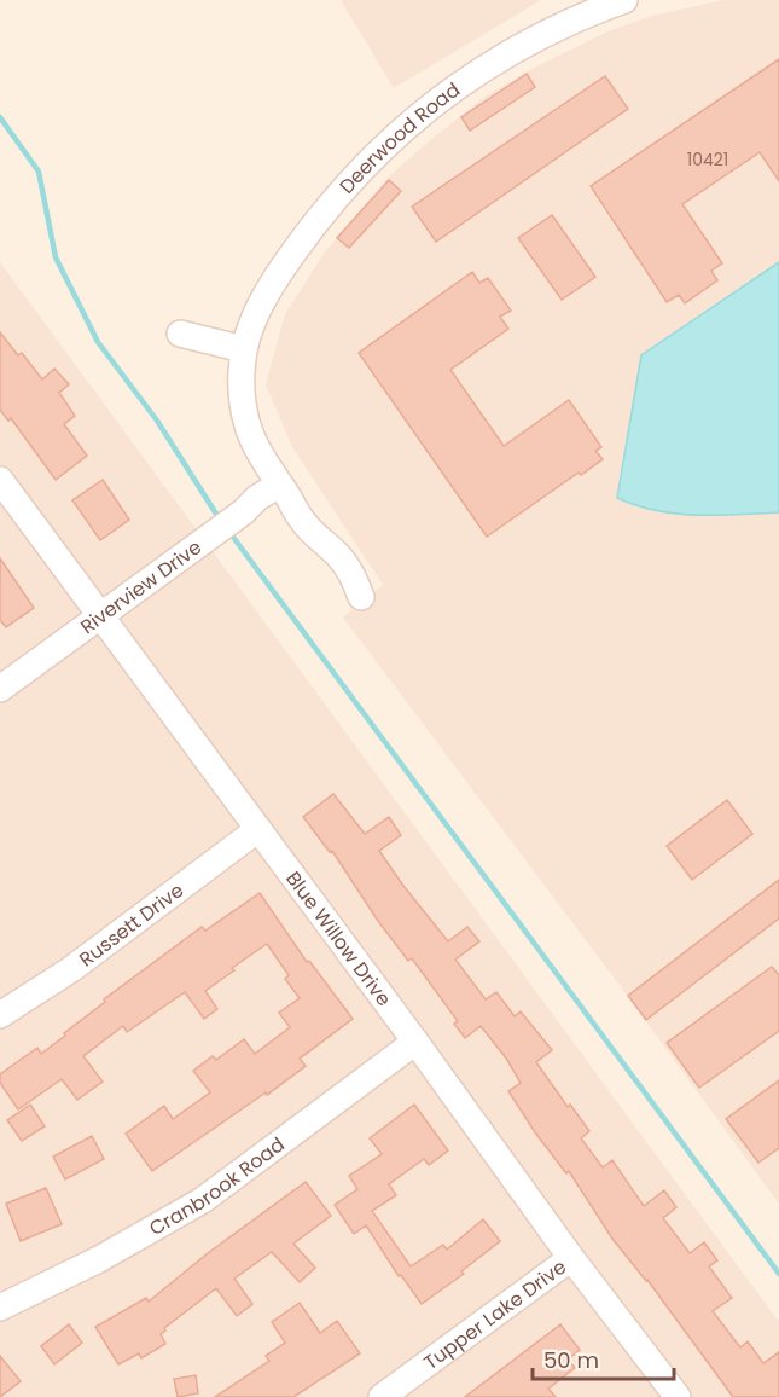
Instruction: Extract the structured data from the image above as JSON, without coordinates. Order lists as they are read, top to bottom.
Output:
{
  "streets": {
    "street": [
      "Deerwood Road",
      "Riverview Drive",
      "Russett Drive",
      "Blue Willow Drive",
      "Cranbrook Road",
      "Tupper Lake Drive"
    ]
  },
  "crossings": [
    ["Deerwood Road", "Riverview Drive"],
    ["Riverview Drive", "Blue Willow Drive"],
    ["Russett Drive", "Blue Willow Drive"],
    ["Blue Willow Drive", "Cranbrook Road"],
    ["Blue Willow Drive", "Tupper Lake Drive"]
  ],
  "house_numbers": ["10421"],
  "scale_bar": "50 m"
}
